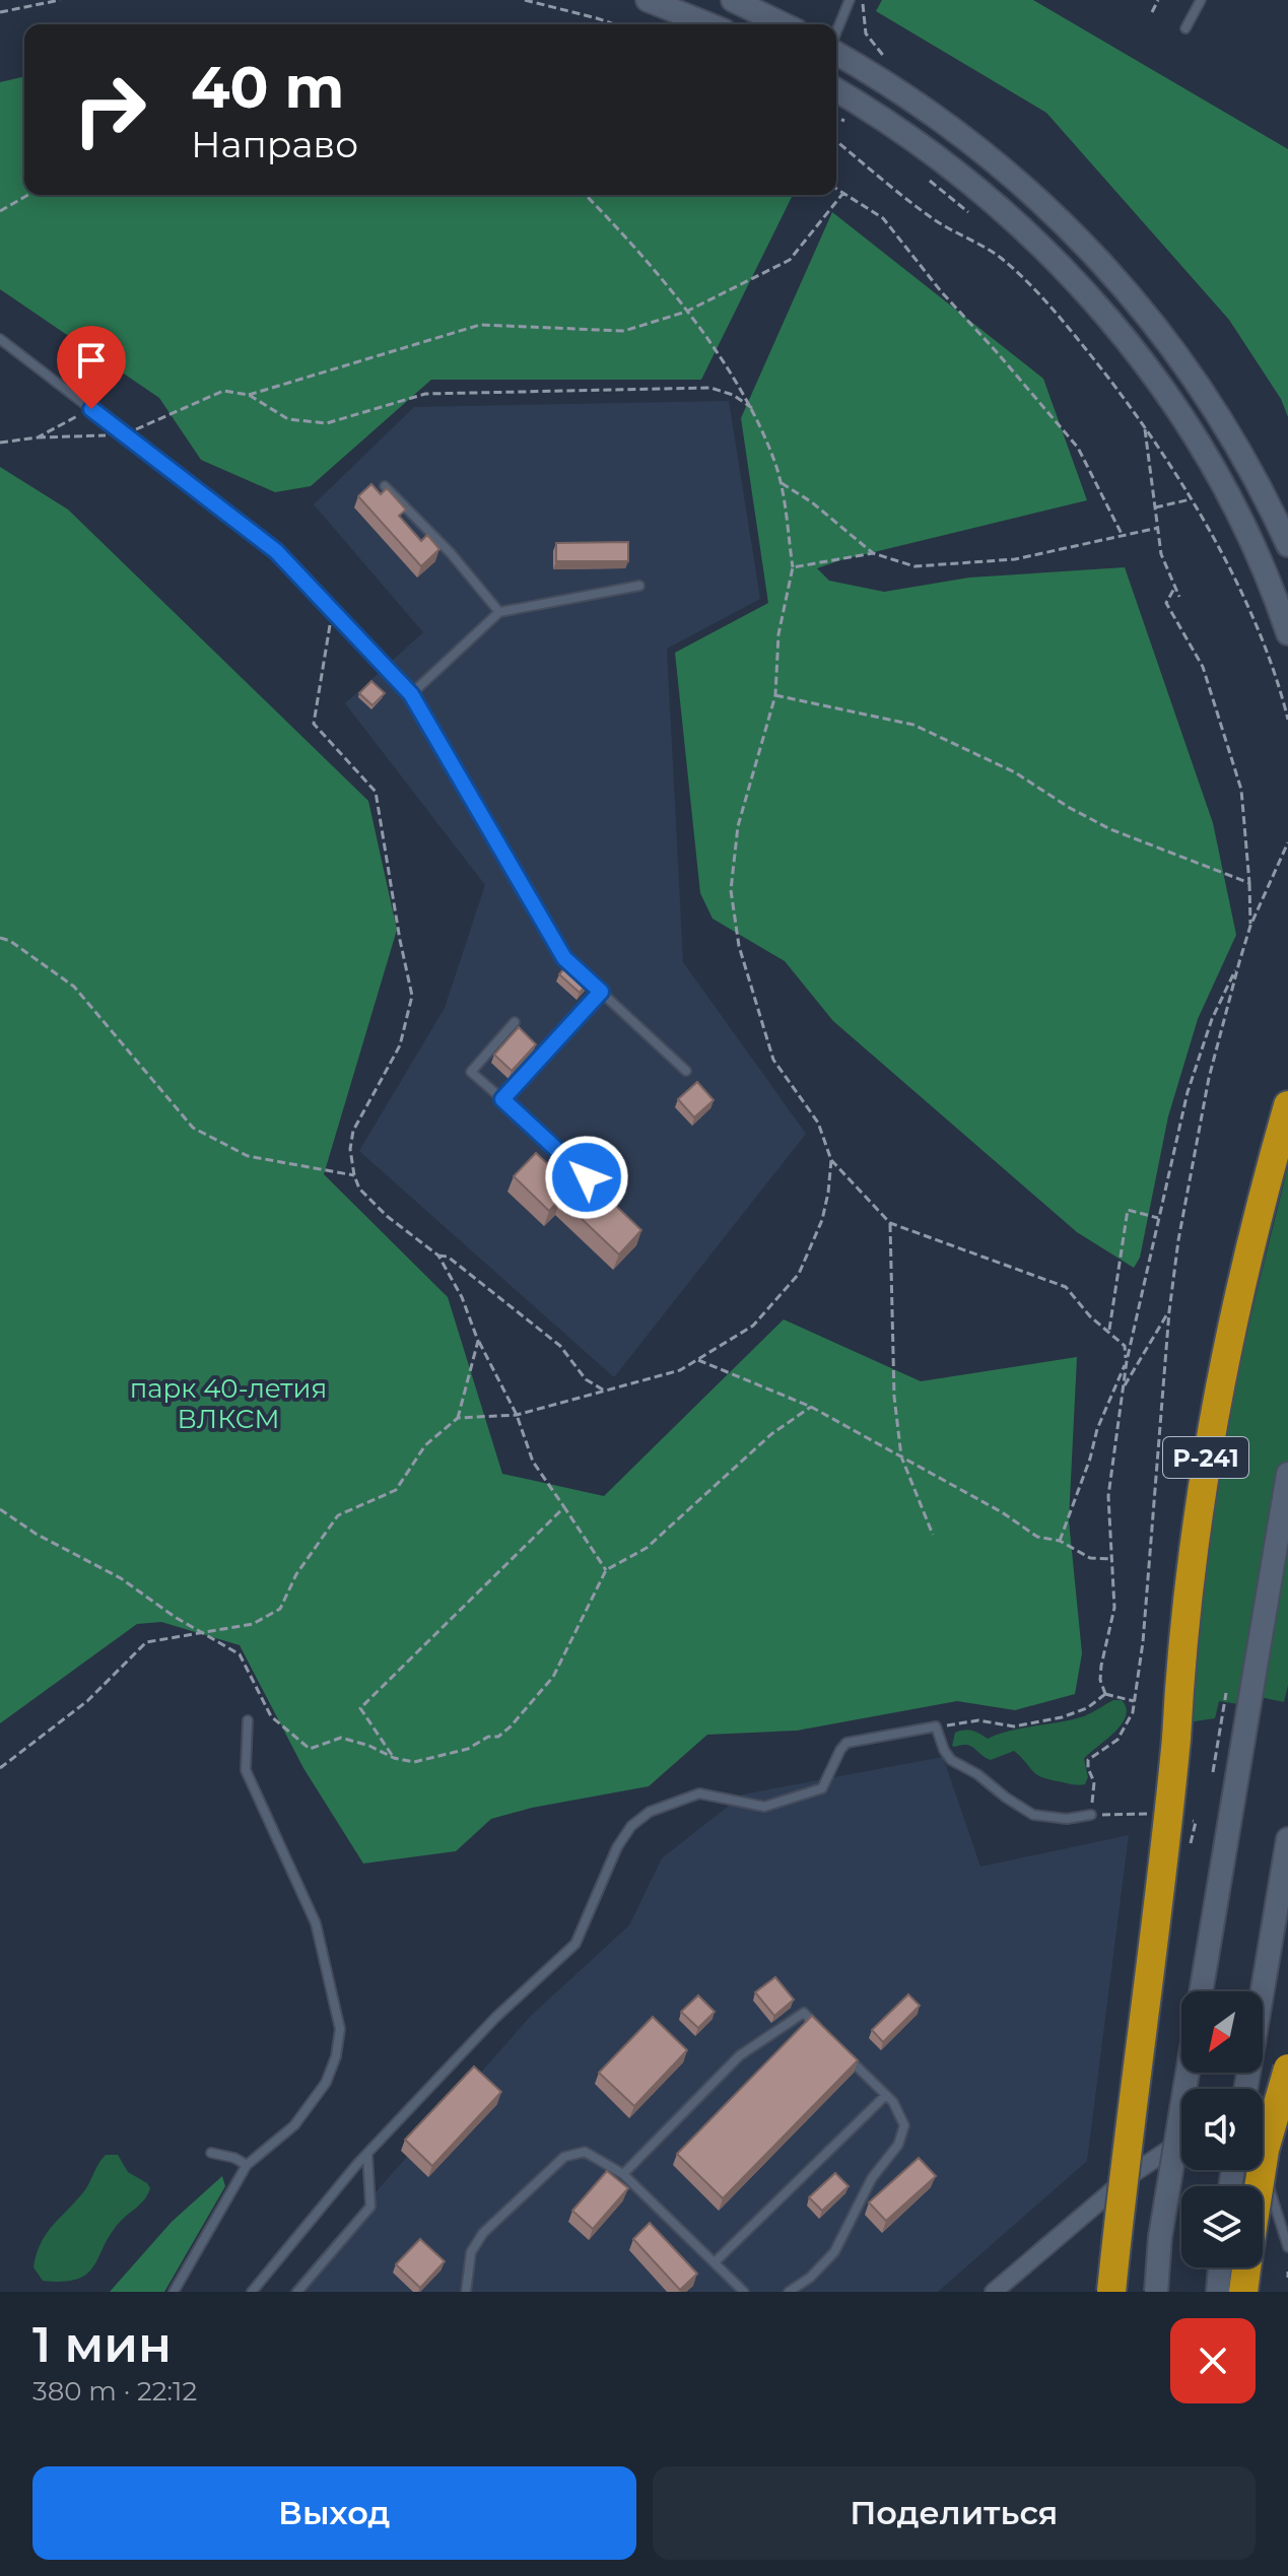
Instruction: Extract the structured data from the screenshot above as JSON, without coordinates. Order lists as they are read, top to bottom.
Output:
{
  "streets": {
    "highway": ["Р-241"]
  },
  "parks": ["парк 40-летия ВЛКСМ"],
  "north": "bottom left",
  "page": {
    "turn": ["40 m", "Направо"],
    "heading": ["1 мин", "380 m · 22:12"],
    "buttons": ["Выход", "Поделиться"]
  }
}
